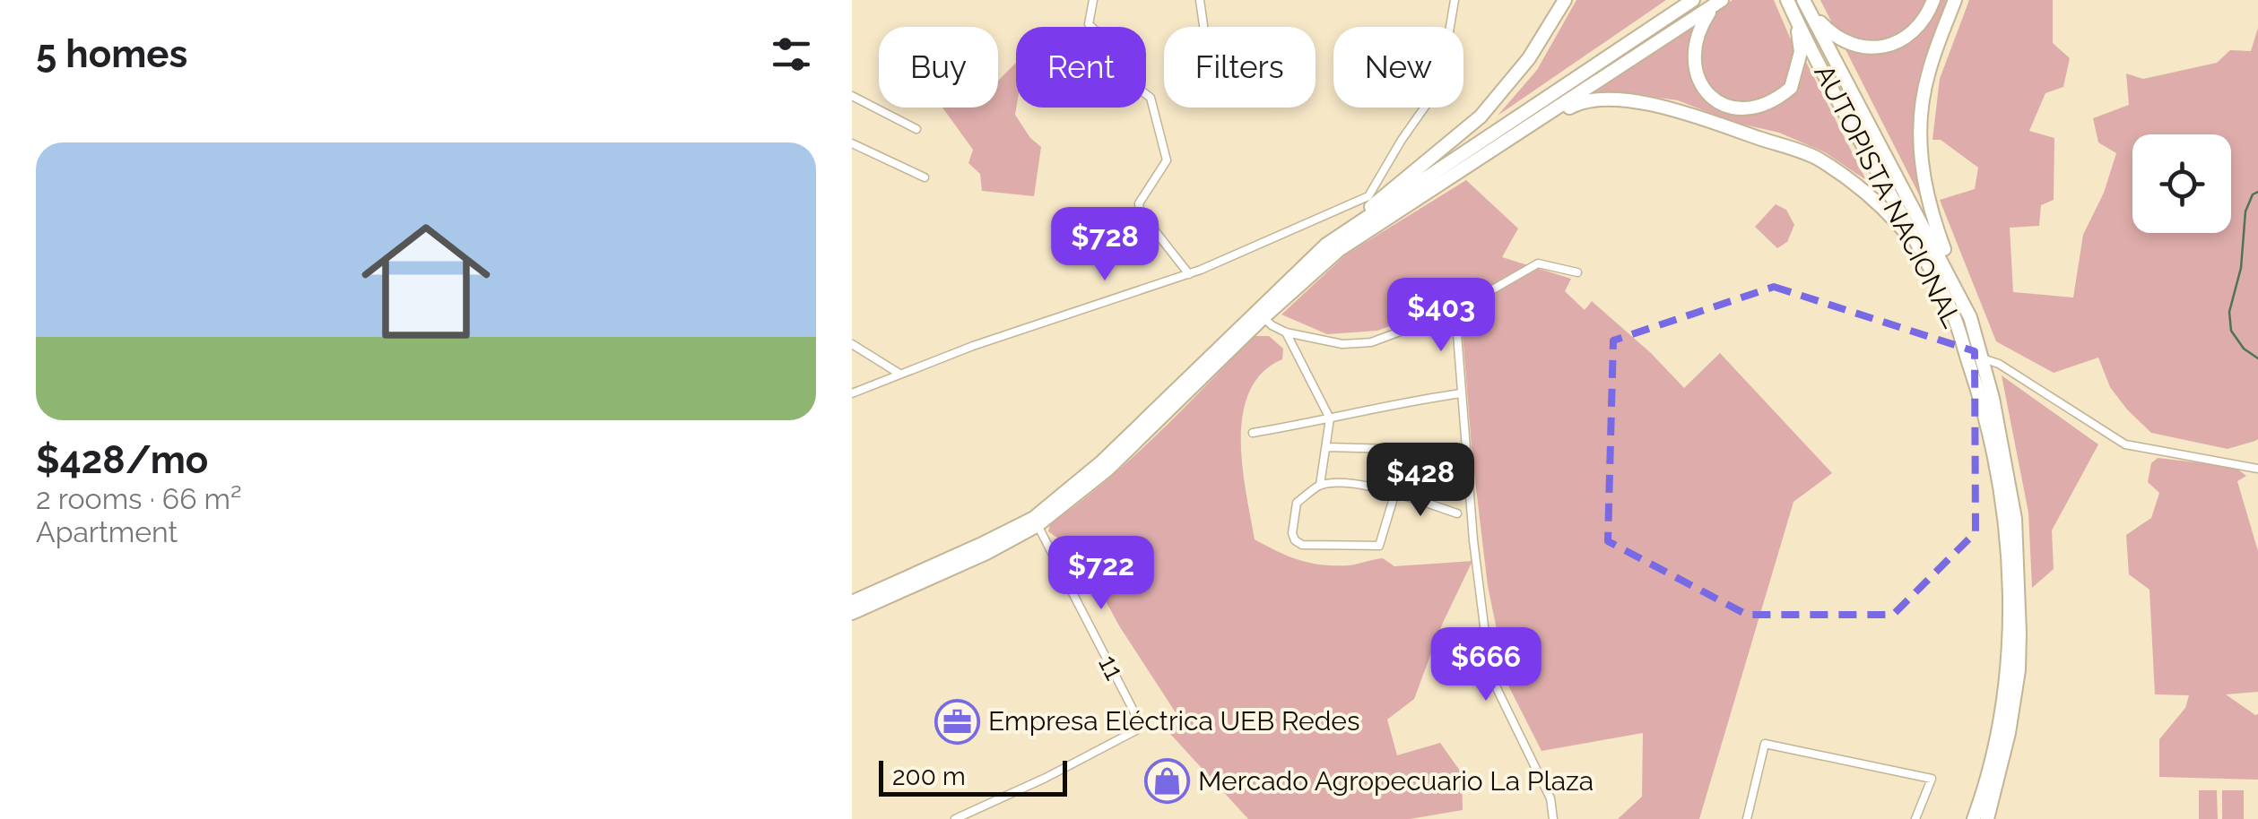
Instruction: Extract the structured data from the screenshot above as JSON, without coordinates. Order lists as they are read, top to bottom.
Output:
{
  "streets": {
    "highway": ["AUTOPISTA NACIONAL"],
    "street": ["11"]
  },
  "places": {
    "office": ["Empresa Eléctrica UEB Redes"],
    "shop": ["Mercado Agropecuario La Plaza"]
  },
  "scale_bar": "200 m",
  "page": {
    "heading": "5 homes",
    "chip": [
      "Buy",
      "Rent",
      "Filters",
      "New"
    ],
    "list": [
      {
        "name": "$428/mo",
        "note": "2 rooms · 66 m² · Apartment"
      }
    ],
    "price": [
      "$728",
      "$403",
      "$428",
      "$722",
      "$666"
    ],
    "scale": "200 m"
  }
}
